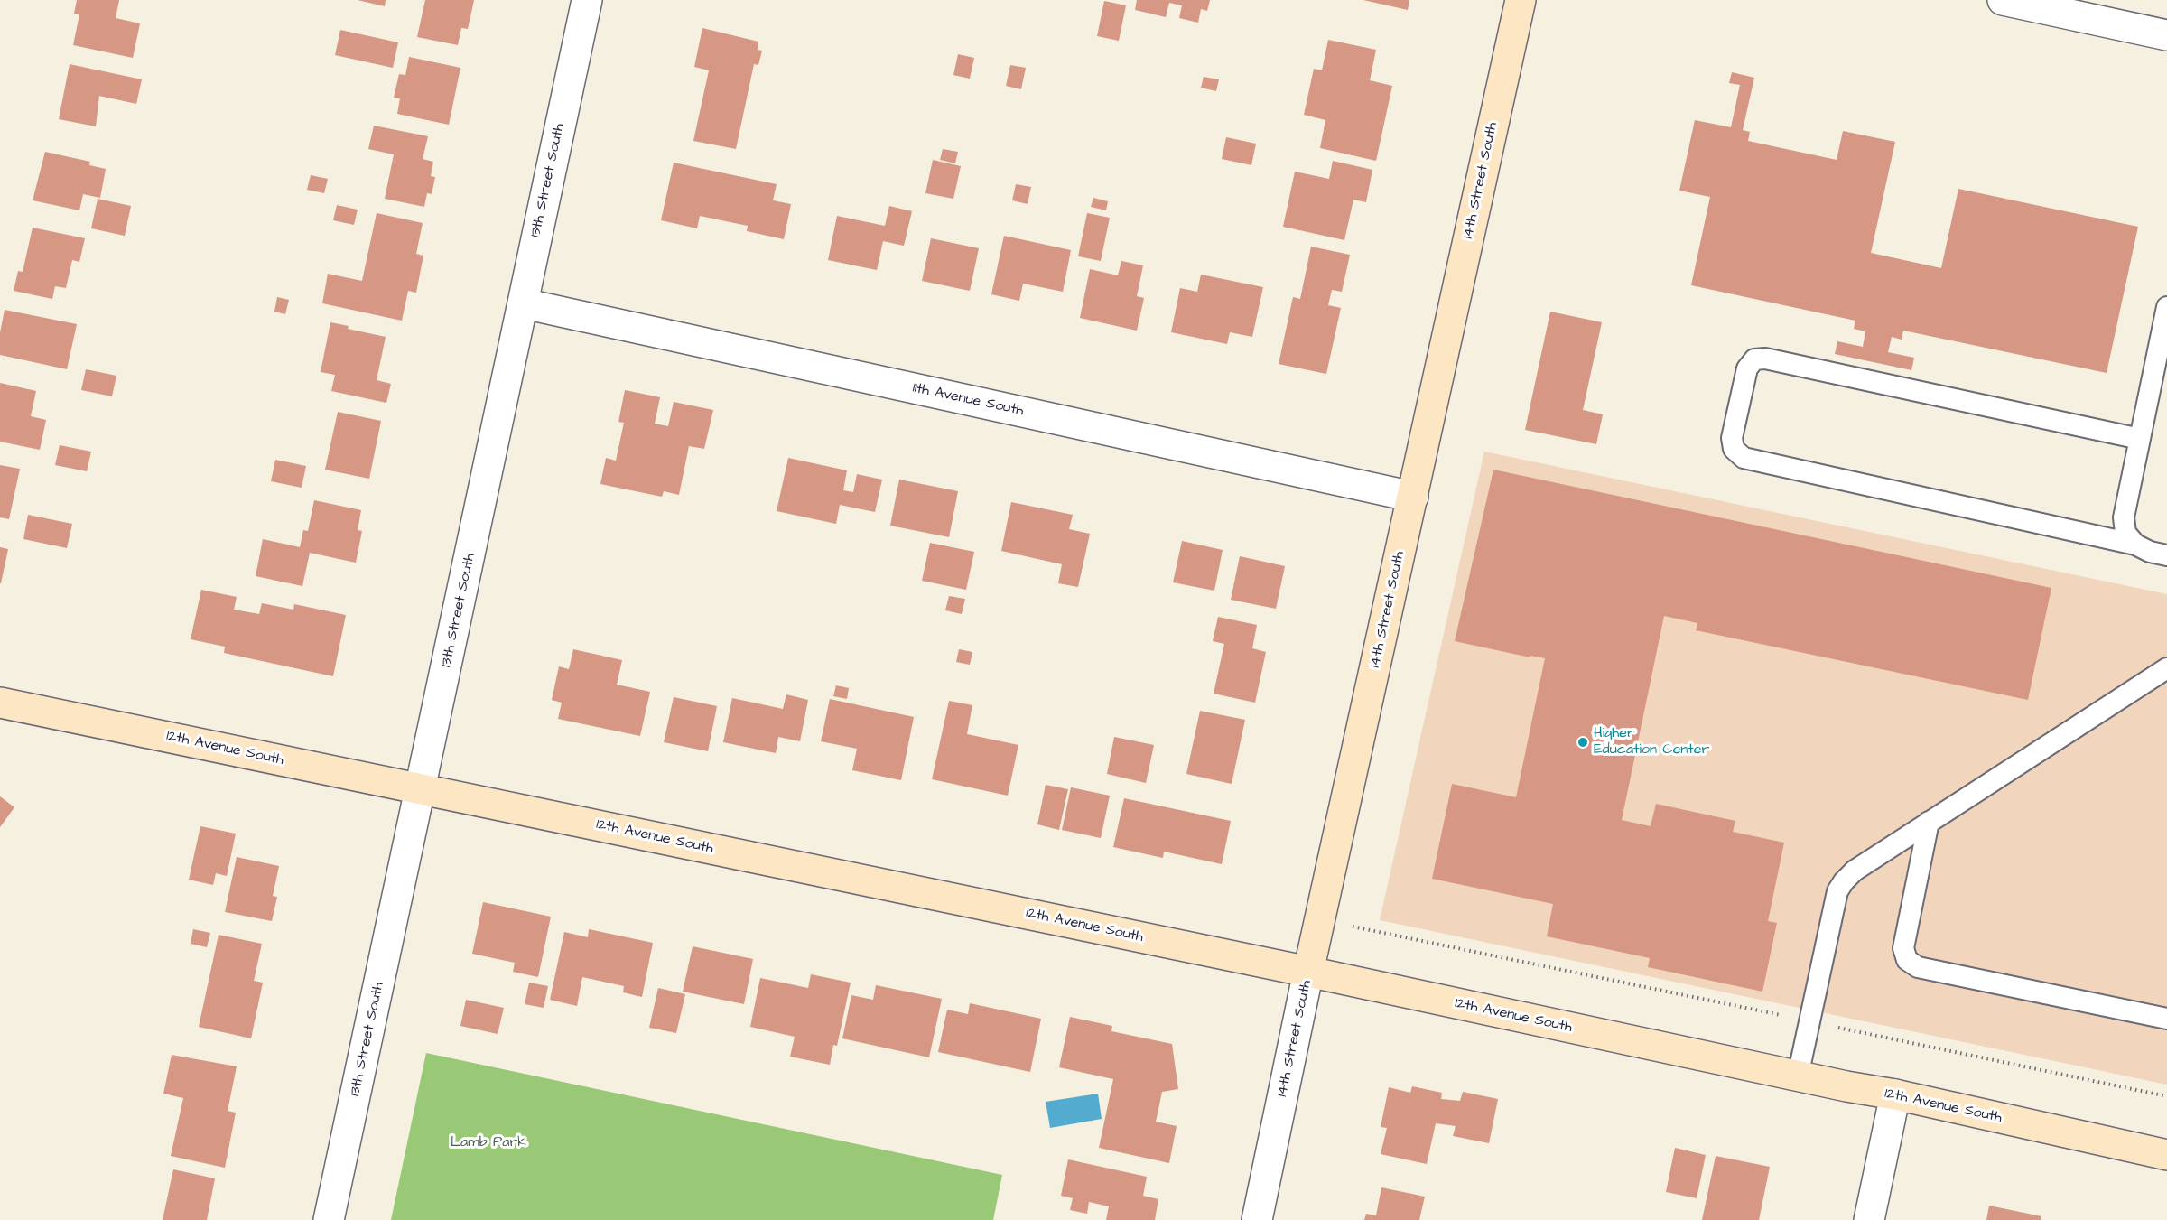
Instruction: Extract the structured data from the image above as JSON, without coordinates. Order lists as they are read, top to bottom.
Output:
{
  "streets": {
    "street": [
      "13th Street South",
      "14th Street South",
      "11th Avenue South",
      "12th Avenue South"
    ]
  },
  "crossings": [
    ["13th Street South", "11th Avenue South"],
    ["13th Street South", "12th Avenue South"],
    ["14th Street South", "11th Avenue South"],
    ["14th Street South", "12th Avenue South"]
  ],
  "parks": ["Lamb Park"],
  "places": ["Higher Education Center"]
}
